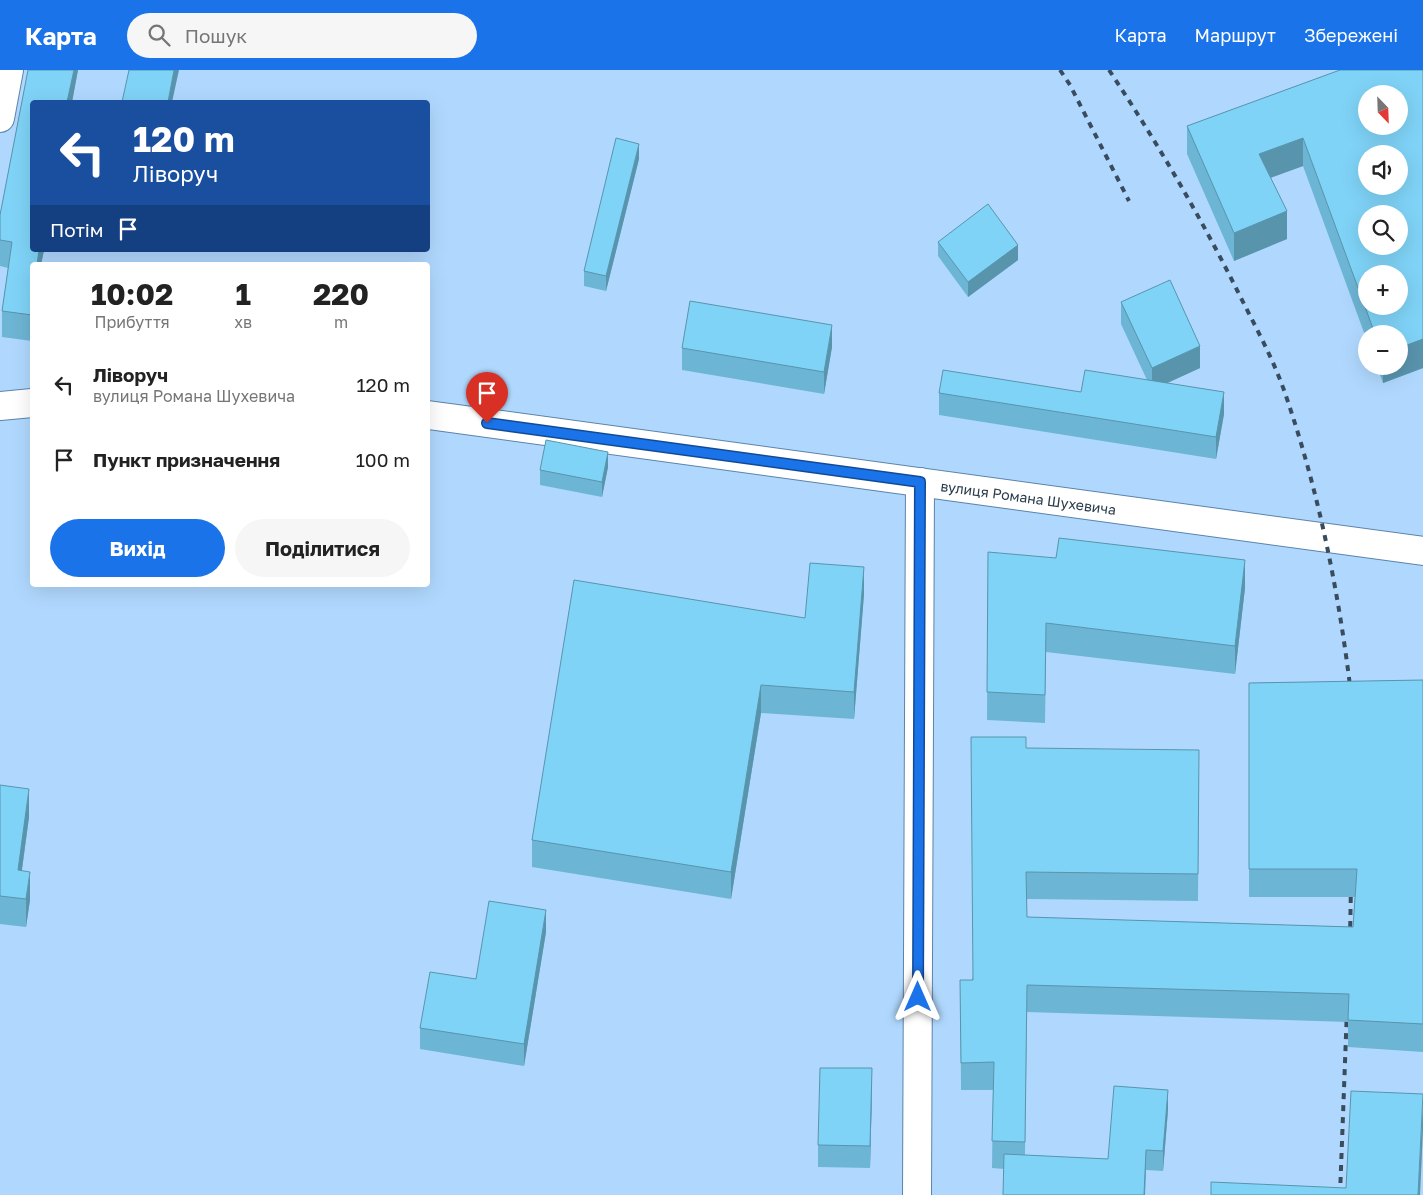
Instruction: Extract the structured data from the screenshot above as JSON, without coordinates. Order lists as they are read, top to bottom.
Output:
{
  "streets": {
    "street": ["вулиця Романа Шухевича"]
  },
  "north": "bottom right",
  "page": {
    "header": "Карта",
    "search": "Пошук",
    "nav": ["Карта", "Маршрут", "Збережені"],
    "map_buttons": ["+", "−"],
    "turn": ["120 m", "Ліворуч"],
    "then": "Потім",
    "eta": [
      "10:02",
      "Прибуття",
      "1",
      "хв",
      "220",
      "m"
    ],
    "list": [
      {
        "name": "Ліворуч",
        "note": "вулиця Романа Шухевича",
        "value": "120 m"
      },
      {
        "name": "Пункт призначення",
        "value": "100 m"
      }
    ],
    "buttons": ["Вихід", "Поділитися"]
  }
}
